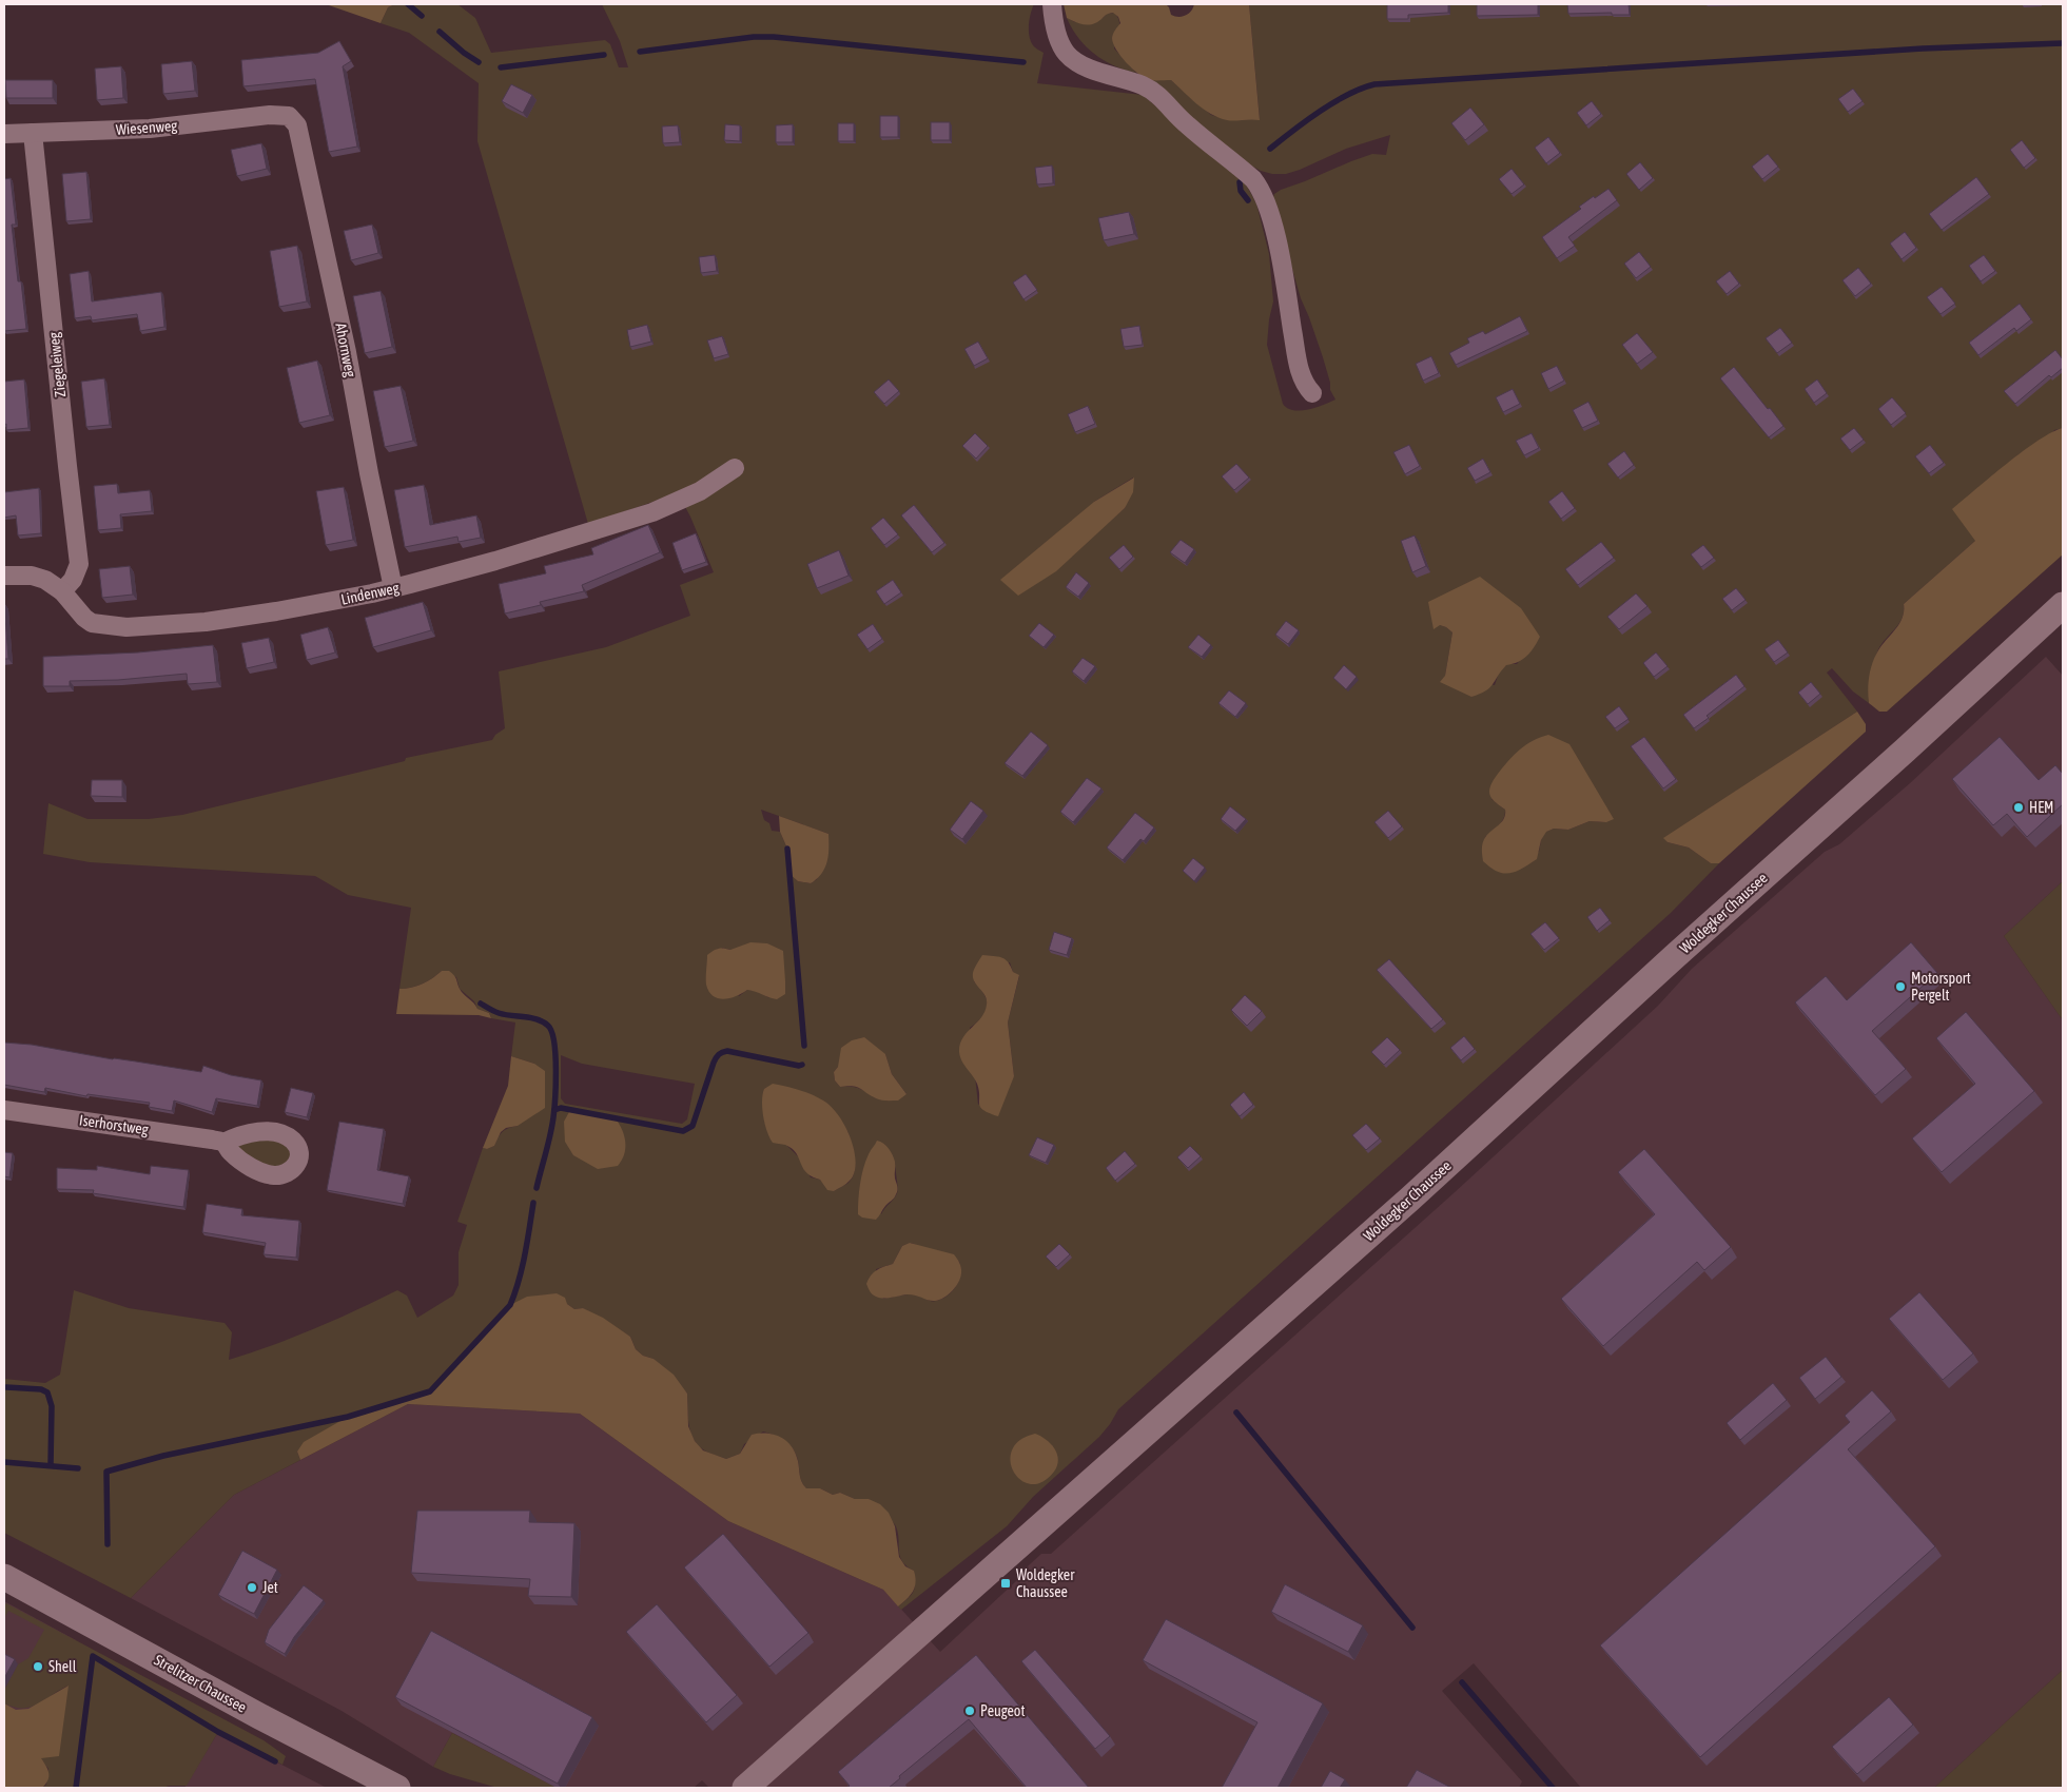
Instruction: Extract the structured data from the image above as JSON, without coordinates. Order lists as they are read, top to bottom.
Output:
{
  "streets": {
    "main road": ["Woldegker Chaussee", "Strelitzer Chaussee"],
    "street": [
      "Wiesenweg",
      "Ahornweg",
      "Ziegeleiweg",
      "Lindenweg",
      "Iserhorstweg"
    ]
  },
  "crossings": [
    ["Wiesenweg", "Ahornweg"],
    ["Wiesenweg", "Ziegeleiweg"],
    ["Ahornweg", "Lindenweg"],
    ["Ziegeleiweg", "Lindenweg"]
  ],
  "places": {
    "other": [
      "HEM",
      "Motorsport Pergelt",
      "Jet",
      "Shell",
      "Peugeot"
    ],
    "transit": ["Woldegker Chaussee"]
  }
}
